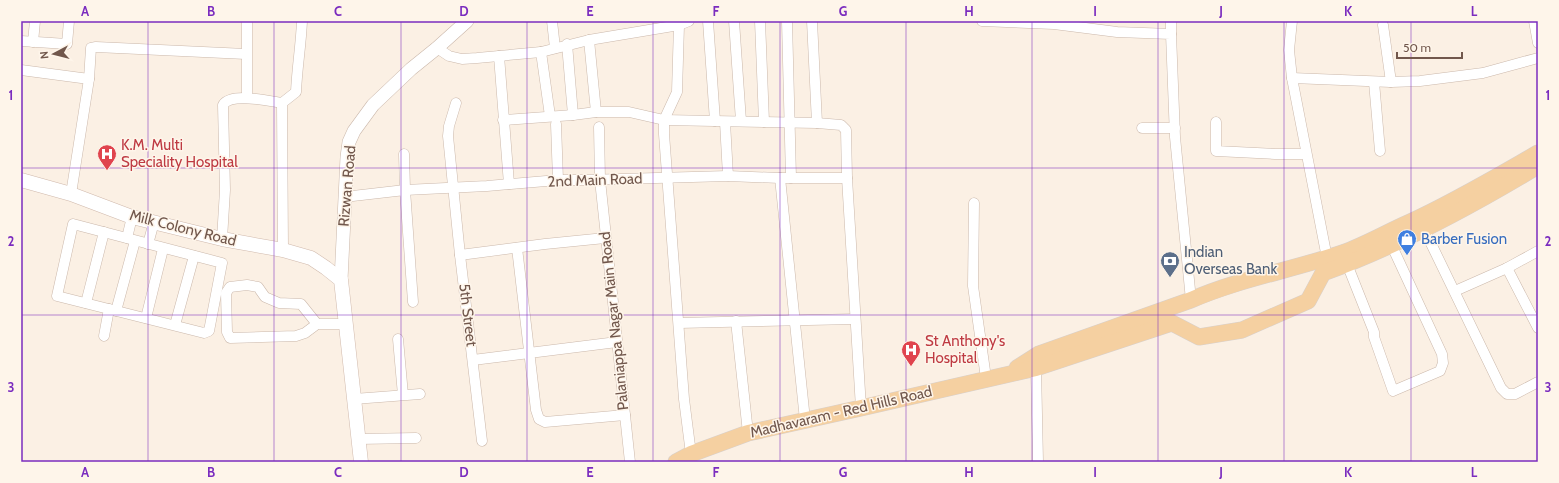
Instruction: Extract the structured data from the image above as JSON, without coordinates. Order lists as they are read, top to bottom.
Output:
{
  "streets": {
    "main road": ["Milk Colony Road", "Madhavaram - Red Hills Road"],
    "street": [
      "2nd Main Road",
      "Rizwan Road",
      "5th Street",
      "Palaniappa Nagar Main Road"
    ]
  },
  "crossings": [
    ["2nd Main Road", "Rizwan Road"],
    ["2nd Main Road", "5th Street"],
    ["2nd Main Road", "Palaniappa Nagar Main Road"],
    ["Rizwan Road", "Milk Colony Road"]
  ],
  "places": {
    "hospital": ["K.M. Multi Speciality Hospital", "St Anthony's Hospital"],
    "shop": ["Barber Fusion"],
    "bank": ["Indian Overseas Bank"]
  },
  "scale_bar": "50 m",
  "north": "left",
  "grid": {
    "columns": [
      "A",
      "B",
      "C",
      "D",
      "E",
      "F",
      "G",
      "H",
      "I",
      "J",
      "K",
      "L"
    ],
    "rows": ["1", "2", "3"]
  }
}
